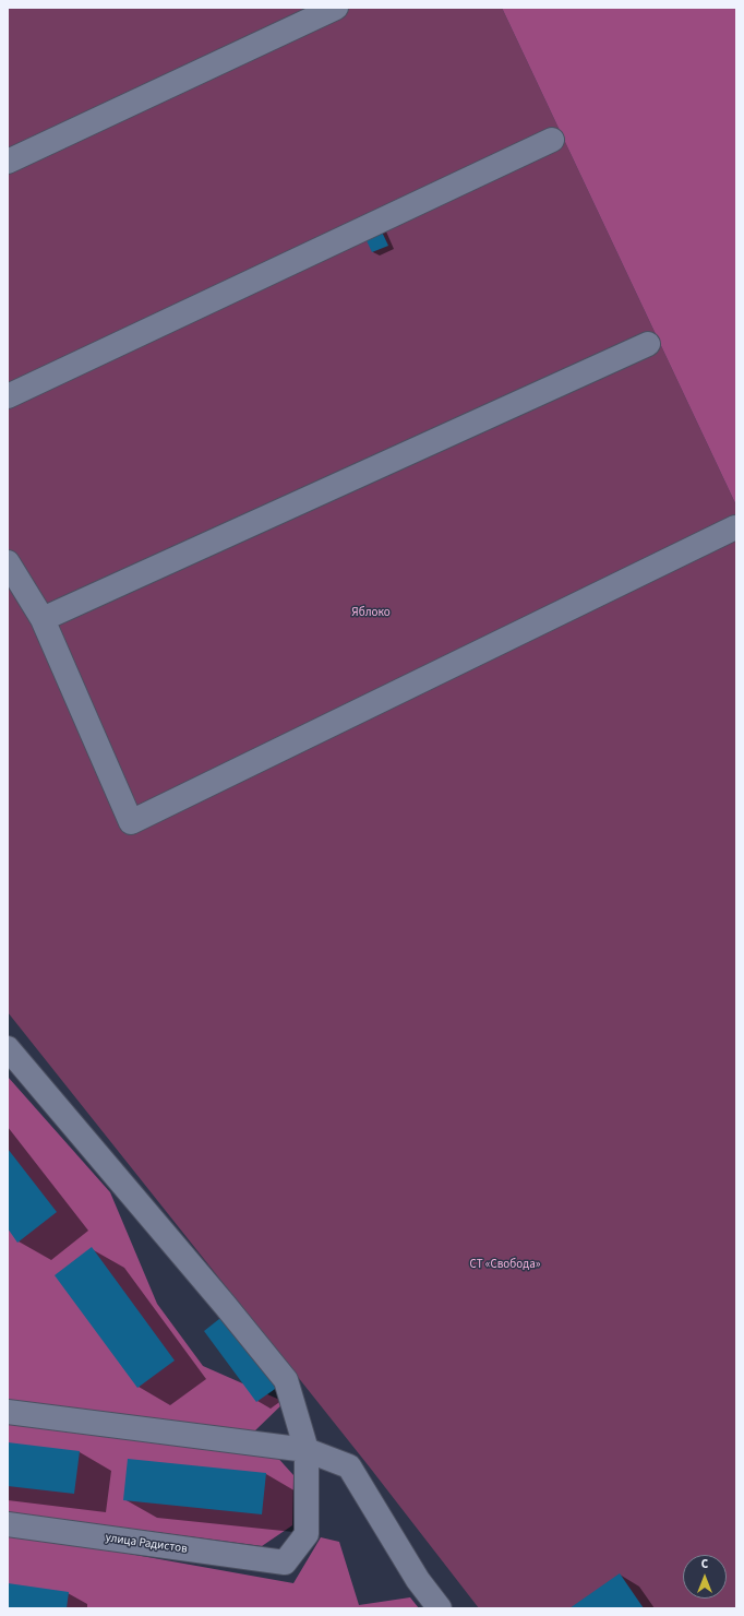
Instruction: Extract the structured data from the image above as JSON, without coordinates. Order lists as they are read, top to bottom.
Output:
{
  "streets": {
    "street": ["улица Радистов"]
  },
  "parks": ["Яблоко", "СТ «Свобода»"],
  "north": "top"
}
